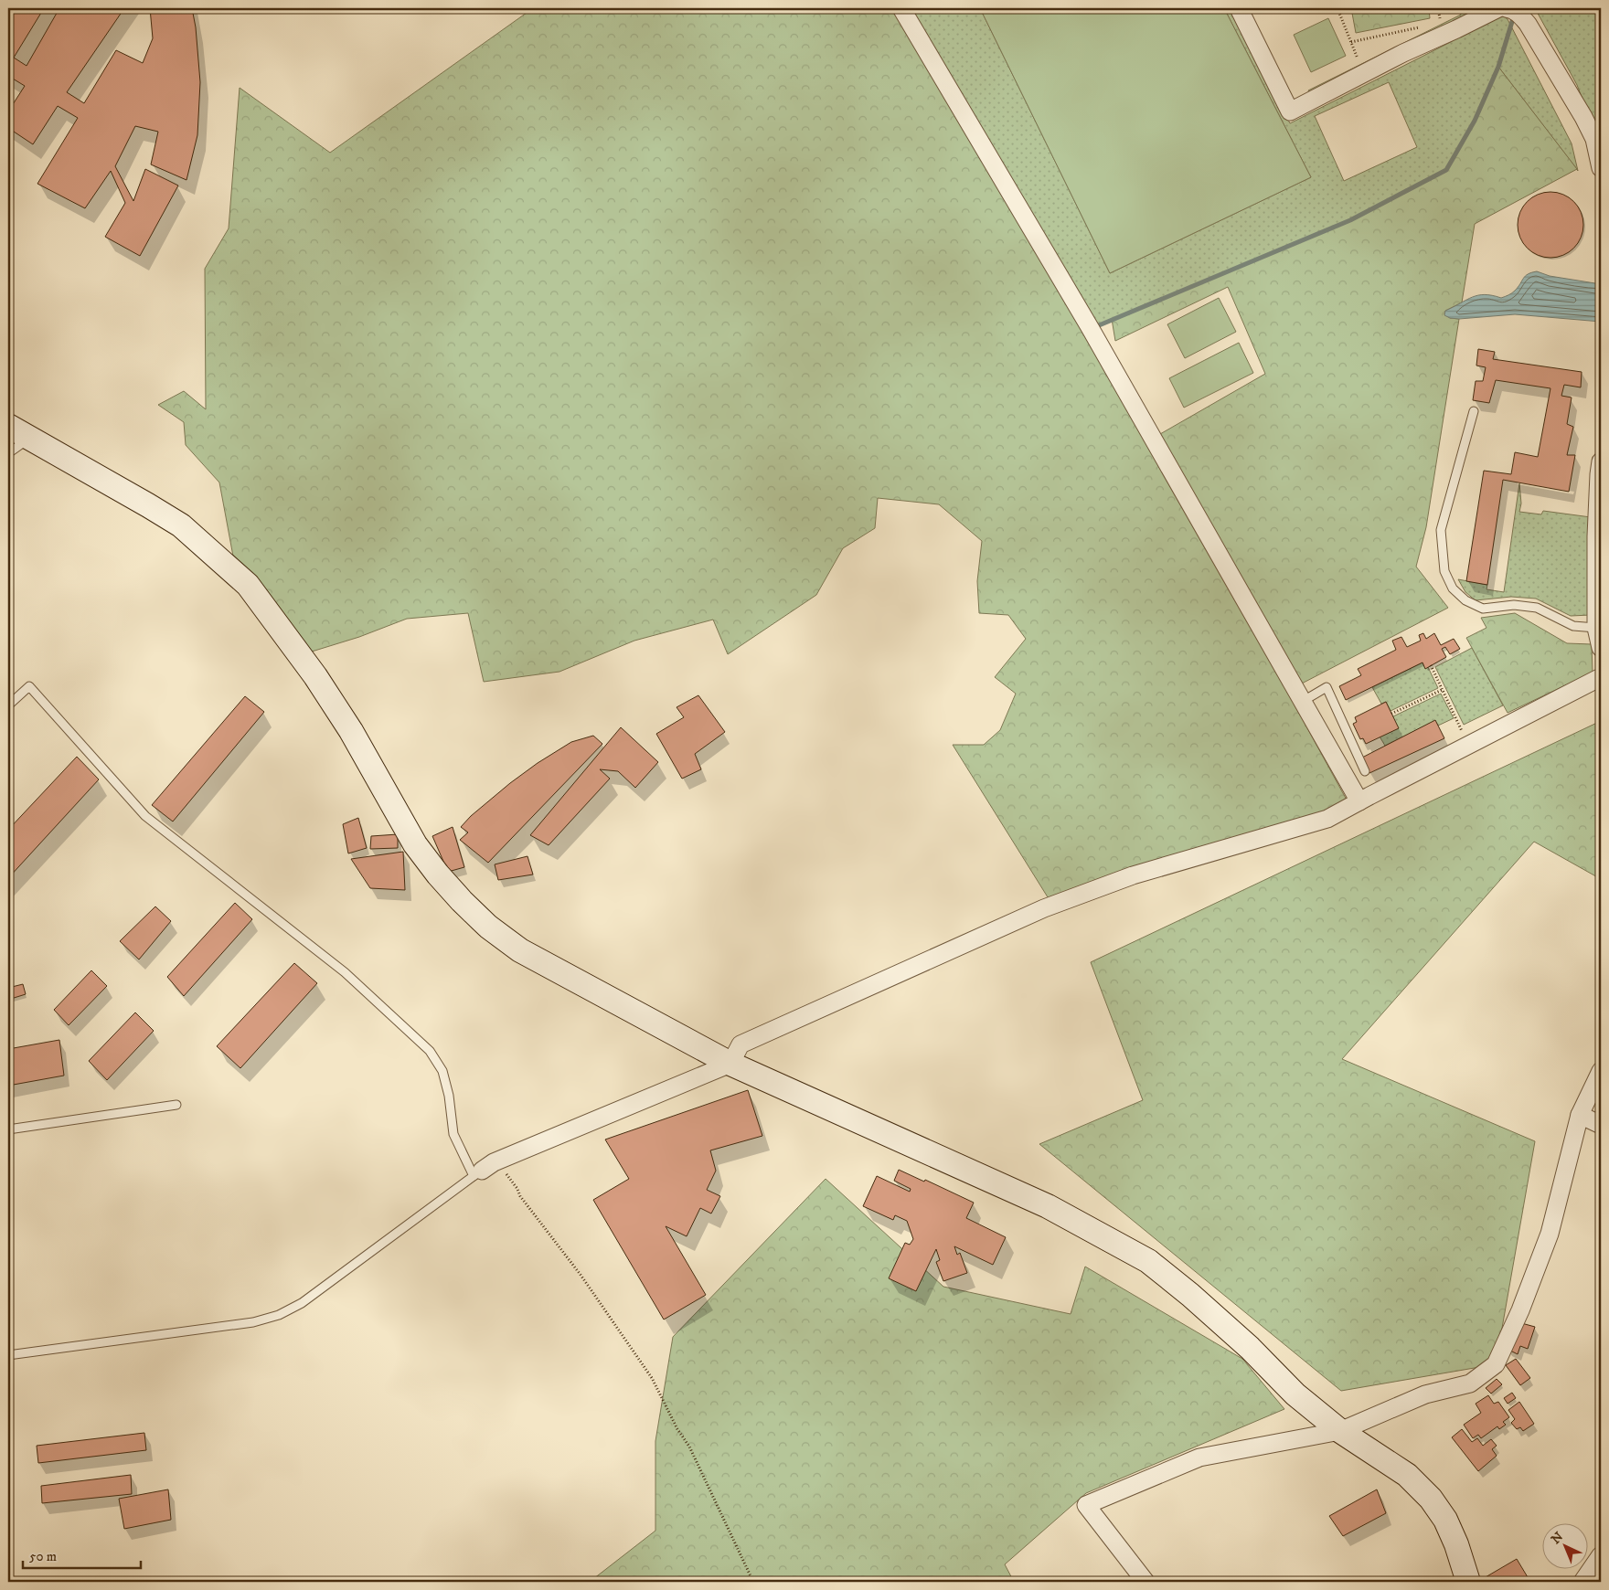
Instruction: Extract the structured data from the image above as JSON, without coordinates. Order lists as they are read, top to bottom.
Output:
{
  "scale_bar": "50 m",
  "north": "top left"
}
